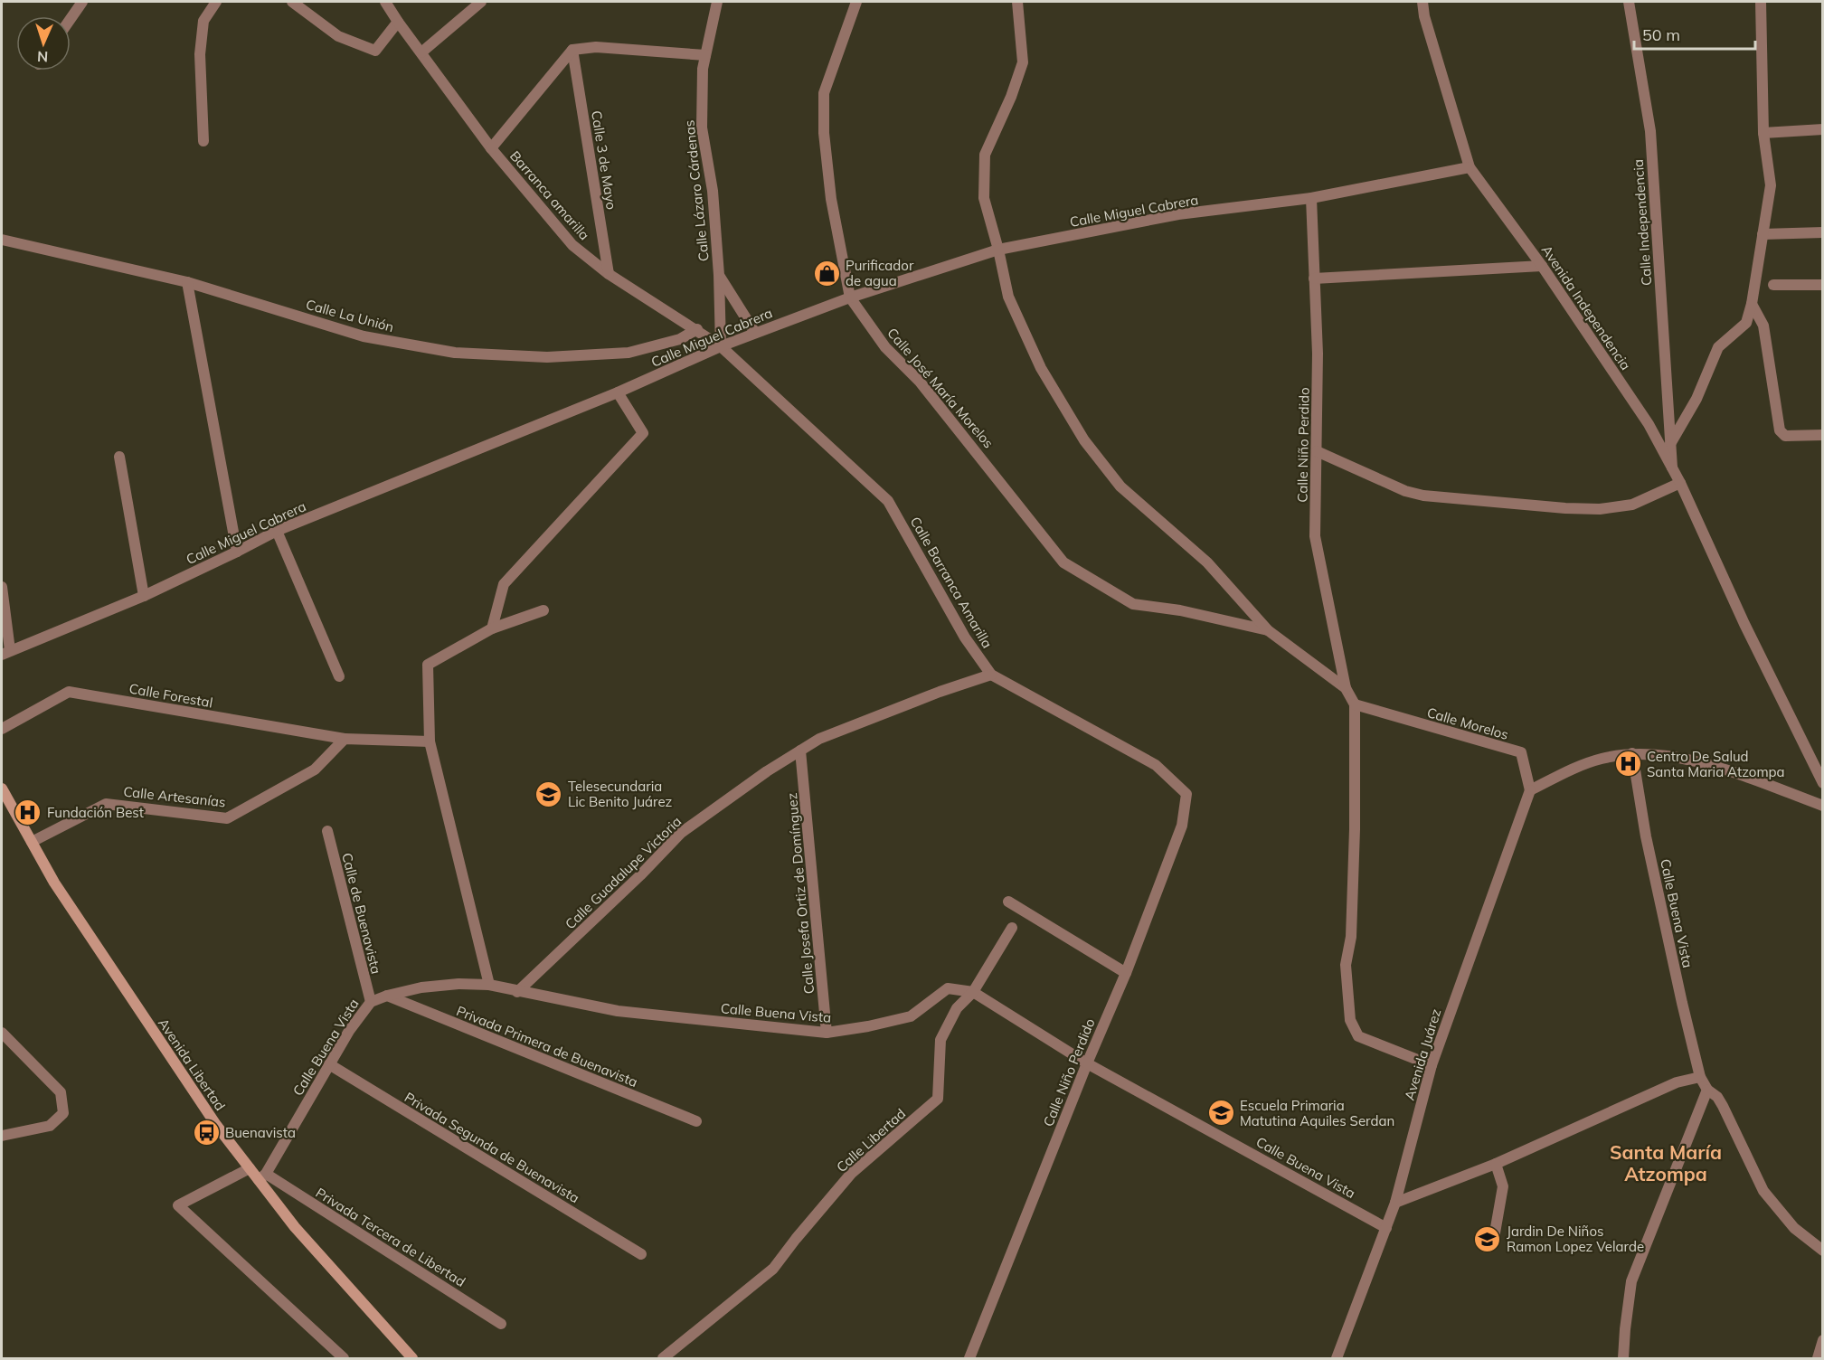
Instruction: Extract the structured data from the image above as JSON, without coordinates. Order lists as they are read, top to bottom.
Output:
{
  "streets": {
    "main road": ["Avenida Libertad"],
    "street": [
      "Calle 3 de Mayo",
      "Calle Lázaro Cárdenas",
      "Barranca amarilla",
      "Calle Miguel Cabrera",
      "Calle Independencia",
      "Avenida Independencia",
      "Calle La Unión",
      "Calle José María Morelos",
      "Calle Niño Perdido",
      "Calle Barranca Amarilla",
      "Calle Forestal",
      "Calle Morelos",
      "Calle Artesanías",
      "Calle Guadalupe Victoria",
      "Calle Josefa Ortiz de Domínguez",
      "Calle de Buenavista",
      "Calle Buena Vista",
      "Privada Primera de Buenavista",
      "Avenida Juárez",
      "Calle Libertad",
      "Privada Segunda de Buenavista",
      "Privada Tercera de Libertad"
    ]
  },
  "crossings": [
    ["Calle 3 de Mayo", "Barranca amarilla"],
    ["Calle Lázaro Cárdenas", "Barranca amarilla"],
    ["Calle Lázaro Cárdenas", "Calle Miguel Cabrera"],
    ["Calle Lázaro Cárdenas", "Calle Barranca Amarilla"],
    ["Barranca amarilla", "Calle Miguel Cabrera"],
    ["Barranca amarilla", "Calle La Unión"],
    ["Barranca amarilla", "Calle Barranca Amarilla"],
    ["Calle Miguel Cabrera", "Avenida Independencia"],
    ["Calle Miguel Cabrera", "Calle José María Morelos"],
    ["Calle Miguel Cabrera", "Calle Niño Perdido"],
    ["Calle Miguel Cabrera", "Calle Barranca Amarilla"],
    ["Calle Independencia", "Avenida Independencia"],
    ["Calle Niño Perdido", "Calle Barranca Amarilla"],
    ["Calle Niño Perdido", "Calle Buena Vista"],
    ["Calle Barranca Amarilla", "Calle Guadalupe Victoria"],
    ["Calle Forestal", "Calle Artesanías"],
    ["Calle Morelos", "Avenida Juárez"],
    ["Calle Artesanías", "Avenida Libertad"],
    ["Calle Guadalupe Victoria", "Calle Josefa Ortiz de Domínguez"],
    ["Calle Guadalupe Victoria", "Calle Buena Vista"],
    ["Calle Josefa Ortiz de Domínguez", "Calle Buena Vista"],
    ["Calle de Buenavista", "Calle Buena Vista"],
    ["Calle Buena Vista", "Privada Primera de Buenavista"],
    ["Calle Buena Vista", "Avenida Juárez"],
    ["Calle Buena Vista", "Avenida Libertad"],
    ["Calle Buena Vista", "Calle Libertad"],
    ["Calle Buena Vista", "Privada Segunda de Buenavista"],
    ["Calle Buena Vista", "Privada Tercera de Libertad"],
    ["Avenida Libertad", "Privada Tercera de Libertad"]
  ],
  "districts": ["Santa María Atzompa"],
  "places": {
    "shop": ["Purificador de agua"],
    "hospital": ["Centro De Salud Santa Maria Atzompa", "Fundación Best"],
    "school or university": ["Telesecundaria Lic Benito Juárez", "Escuela Primaria Matutina Aquiles Serdan", "Jardin De Niños Ramon Lopez Velarde"],
    "bus stop": ["Buenavista"]
  },
  "scale_bar": "50 m",
  "north": "bottom"
}
